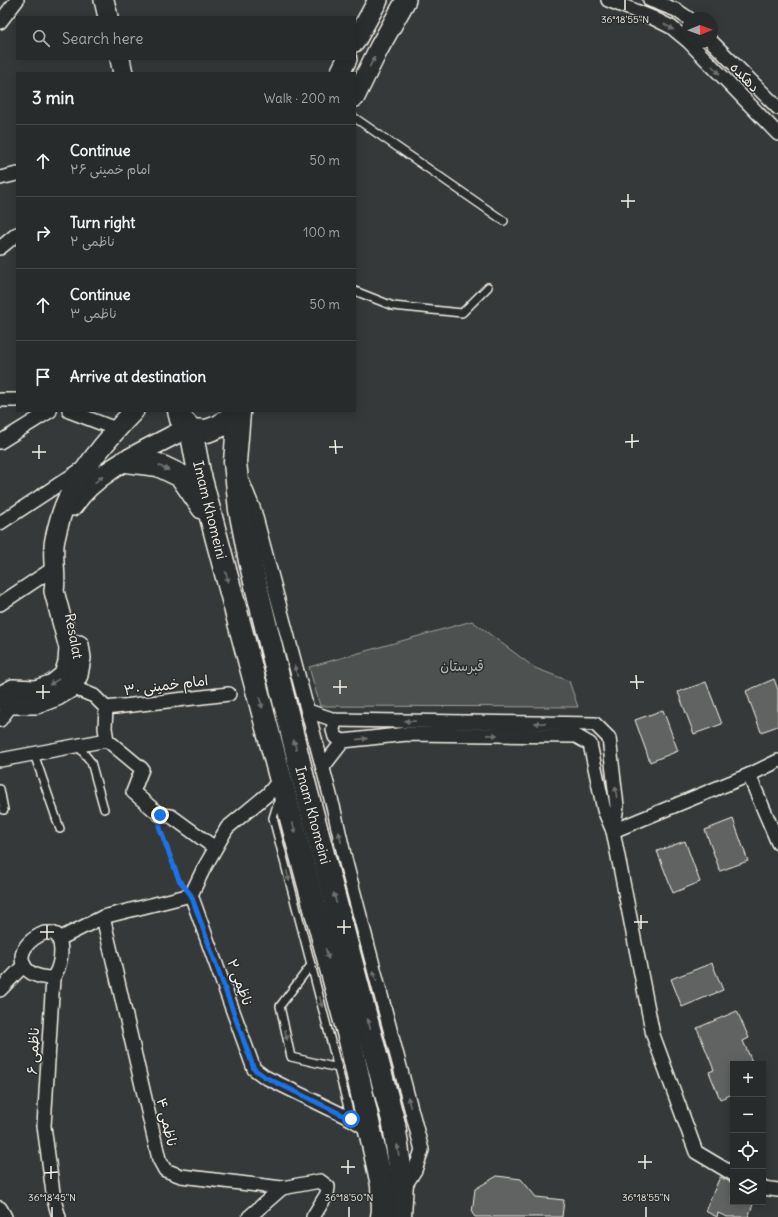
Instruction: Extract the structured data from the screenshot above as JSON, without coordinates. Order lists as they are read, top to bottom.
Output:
{
  "streets": {
    "highway": ["Imam Khomeini"],
    "street": [
      "دهکده",
      "Resalat",
      "امام خمینی ۳۰",
      "ناظمی ۲",
      "ناظمی ۶",
      "ناظمی ۴"
    ]
  },
  "crossings": [
    ["Imam Khomeini", "Resalat"]
  ],
  "parks": ["قبرستان"],
  "north": "right",
  "page": {
    "search": "Search here",
    "heading": ["3 min", "Walk · 200 m"],
    "list": [
      ["Continue", "امام خمینی ۲۶", "50 m"],
      ["Turn right", "ناظمی ۲", "100 m"],
      ["Continue", "ناظمی ۳", "50 m"],
      "Arrive at destination"
    ],
    "map_buttons": ["+", "−"]
  },
  "coordinates": ["36°18'55\"N", "36°18'45\"N", "36°18'50\"N"]
}
